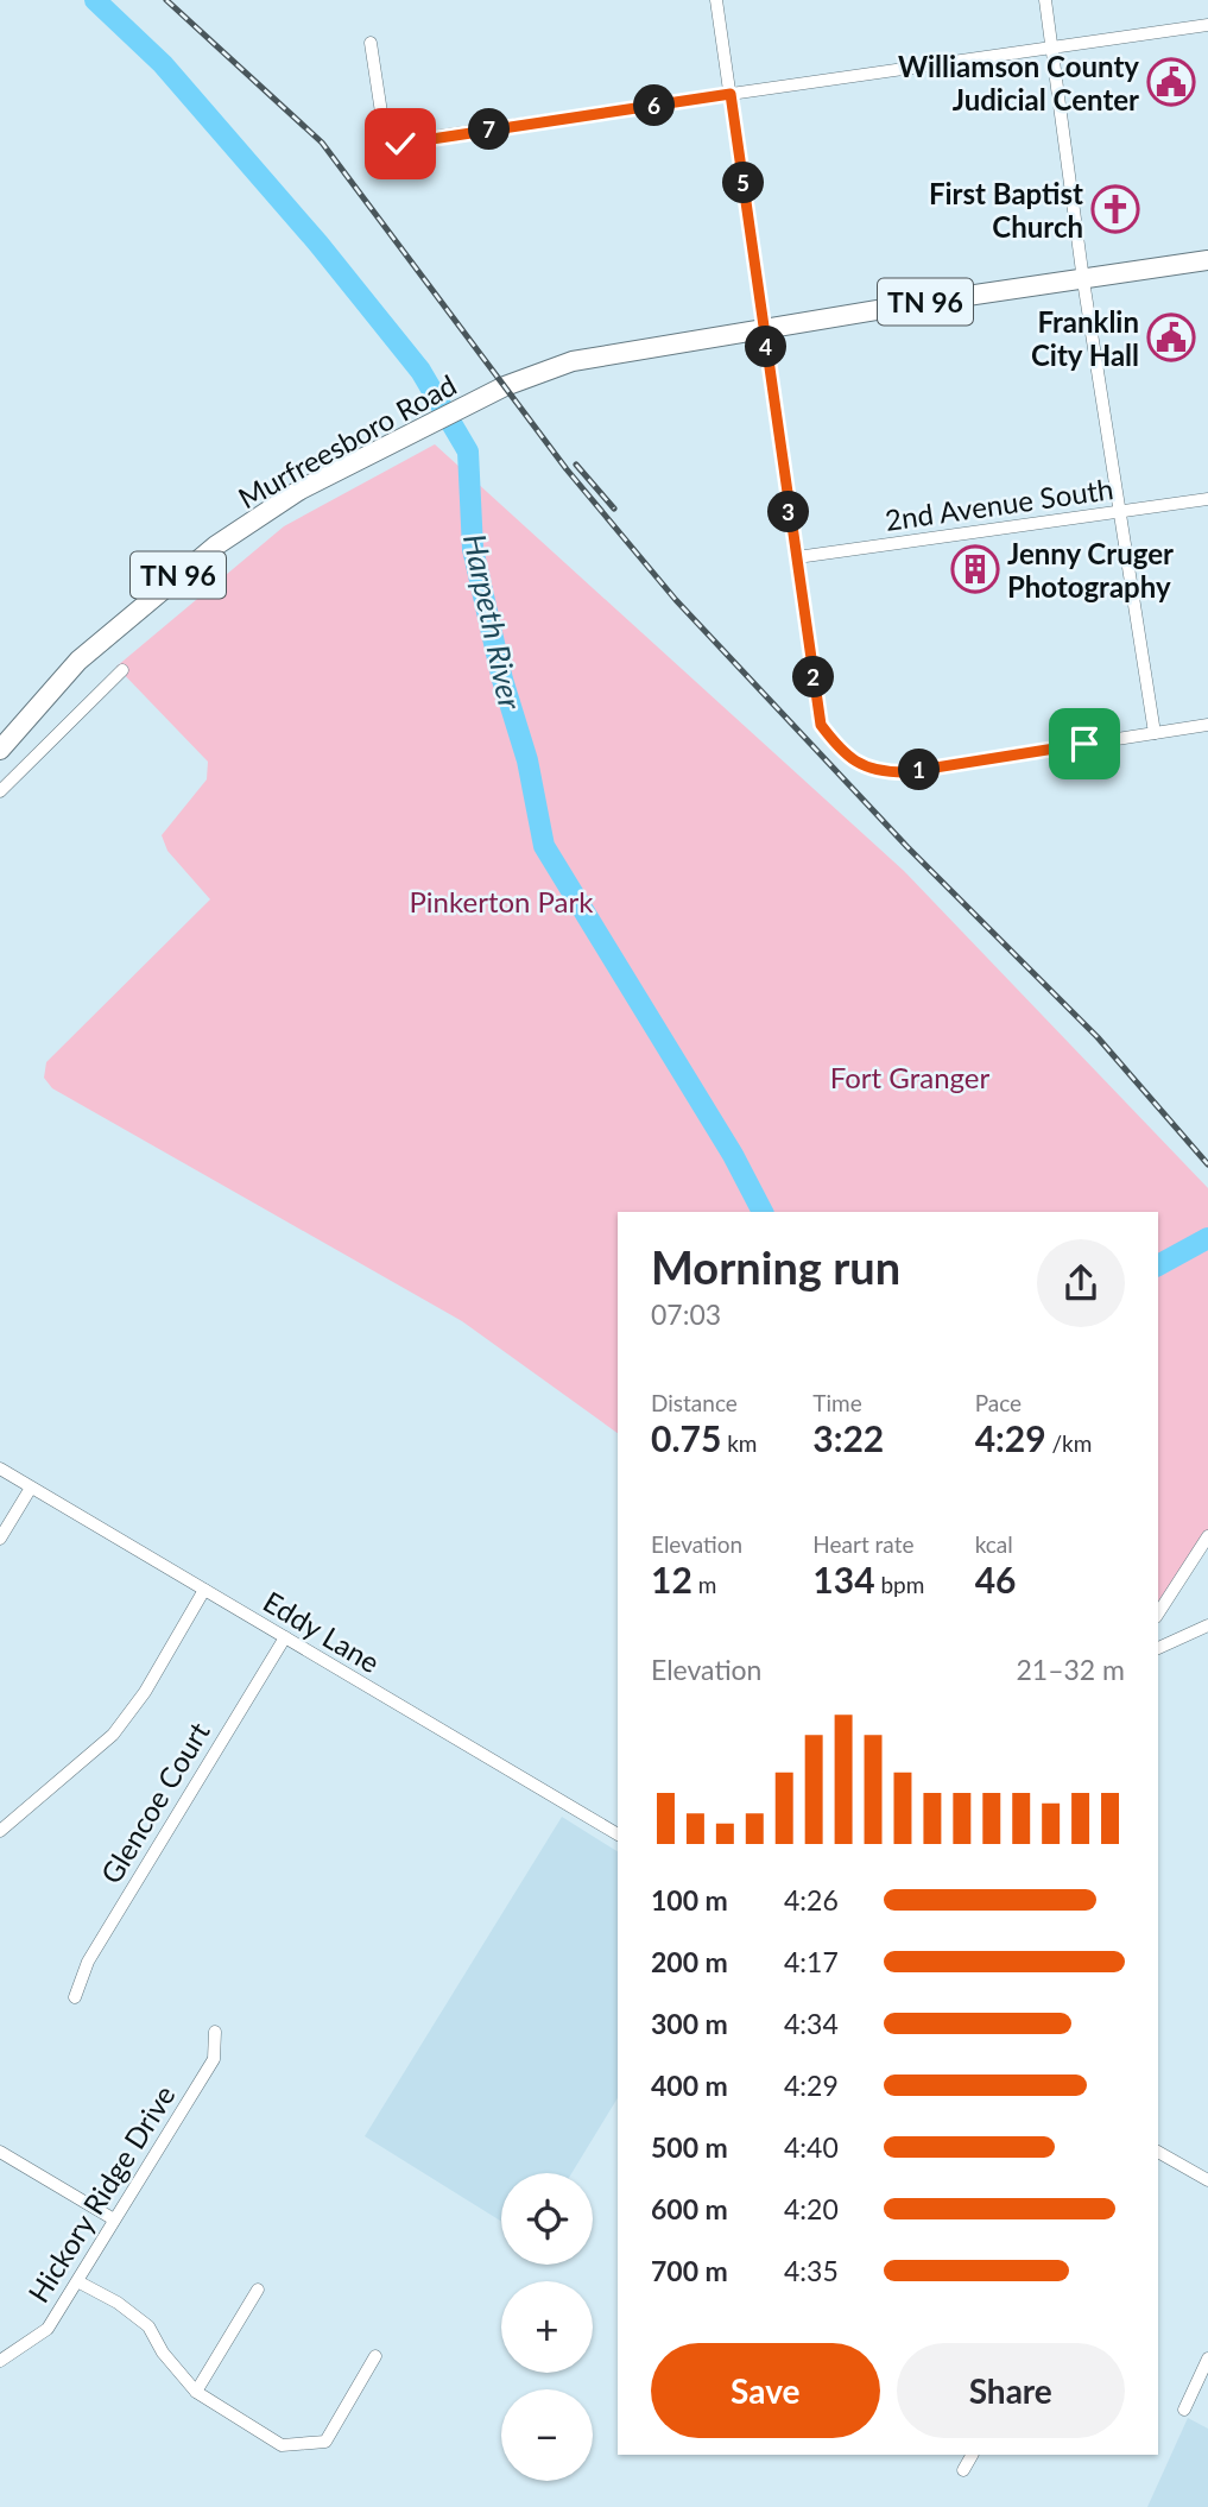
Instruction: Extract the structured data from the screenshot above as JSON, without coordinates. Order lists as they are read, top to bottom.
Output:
{
  "streets": {
    "main road": ["TN 96", "Murfreesboro Road"],
    "street": [
      "2nd Avenue South",
      "Eddy Lane",
      "Glencoe Court",
      "Hickory Ridge Drive"
    ]
  },
  "crossings": [
    ["TN 96", "Murfreesboro Road"],
    ["Eddy Lane", "Glencoe Court"]
  ],
  "water": ["Harpeth River"],
  "parks": ["Pinkerton Park", "Fort Granger"],
  "places": {
    "public building": ["Williamson County Judicial Center", "Franklin City Hall"],
    "church": ["First Baptist Church"],
    "building": ["Jenny Cruger Photography"]
  },
  "page": {
    "pins": [
      "6",
      "7",
      "5",
      "4",
      "3",
      "2",
      "1"
    ],
    "heading": ["Morning run", "07:03"],
    "stats": [
      ["Distance", "0.75 km"],
      ["Time", "3:22"],
      ["Pace", "4:29 /km"],
      ["Elevation", "12 m"],
      ["Heart rate", "134 bpm"],
      ["kcal", "46"]
    ],
    "chart": ["Elevation", "21–32 m"],
    "list": [
      {
        "name": "100 m",
        "note": "4:26"
      },
      {
        "name": "200 m",
        "note": "4:17"
      },
      {
        "name": "300 m",
        "note": "4:34"
      },
      {
        "name": "400 m",
        "note": "4:29"
      },
      {
        "name": "500 m",
        "note": "4:40"
      },
      {
        "name": "600 m",
        "note": "4:20"
      },
      {
        "name": "700 m",
        "note": "4:35"
      }
    ],
    "map_buttons": ["+", "−"],
    "buttons": ["Save", "Share"]
  }
}
